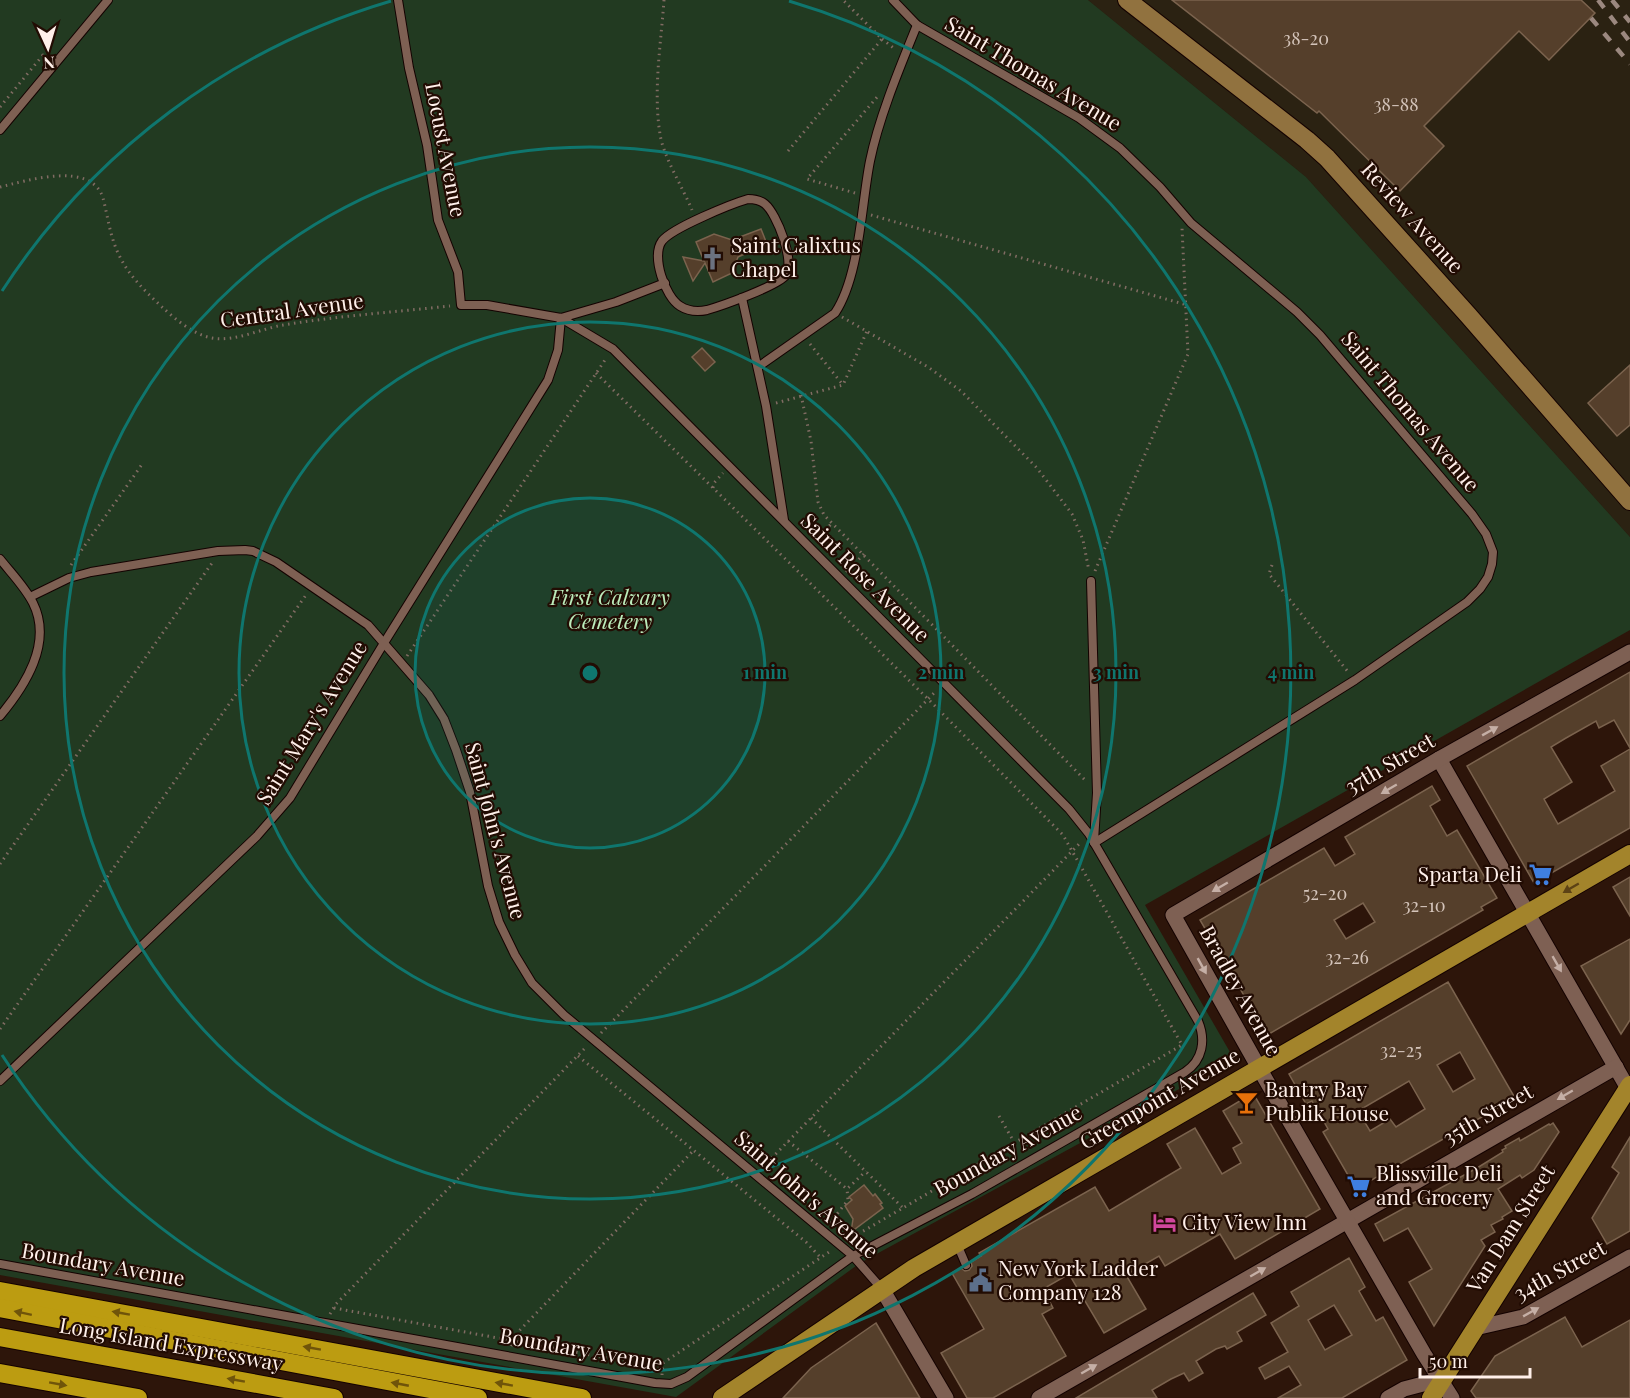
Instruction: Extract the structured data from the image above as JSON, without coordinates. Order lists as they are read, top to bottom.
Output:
{
  "streets": {
    "highway": ["Long Island Expressway"],
    "main road": ["Review Avenue", "Greenpoint Avenue", "Van Dam Street"],
    "street": [
      "37th Street",
      "Bradley Avenue",
      "35th Street",
      "34th Street"
    ],
    "lane": [
      "Saint Thomas Avenue",
      "Locust Avenue",
      "Saint Rose Avenue",
      "Saint Mary's Avenue",
      "Saint John's Avenue",
      "Boundary Avenue"
    ],
    "path": ["Central Avenue"]
  },
  "crossings": [
    ["Saint Thomas Avenue", "Saint Rose Avenue"],
    ["Locust Avenue", "Central Avenue"],
    ["Saint Rose Avenue", "Saint Mary's Avenue"],
    ["Saint Rose Avenue", "Boundary Avenue"],
    ["Saint Mary's Avenue", "Saint John's Avenue"],
    ["37th Street", "Bradley Avenue"],
    ["Saint John's Avenue", "Greenpoint Avenue"],
    ["Saint John's Avenue", "Boundary Avenue"],
    ["Bradley Avenue", "Greenpoint Avenue"],
    ["Bradley Avenue", "35th Street"],
    ["Bradley Avenue", "Van Dam Street"],
    ["Van Dam Street", "34th Street"]
  ],
  "one_way": ["34th Street"],
  "parks": ["First Calvary Cemetery"],
  "places": {
    "church": ["Saint Calixtus Chapel"],
    "supermarket": ["Sparta Deli", "Blissville Deli and Grocery"],
    "bar": ["Bantry Bay Publik House"],
    "hotel": ["City View Inn"],
    "public building": ["New York Ladder Company 128"]
  },
  "house_numbers": [
    "38-20",
    "38-88",
    "52-20",
    "32-10",
    "32-26",
    "32-25"
  ],
  "scale_bar": "50 m",
  "north": "bottom",
  "rings": [
    "1 min",
    "2 min",
    "3 min",
    "4 min"
  ]
}
